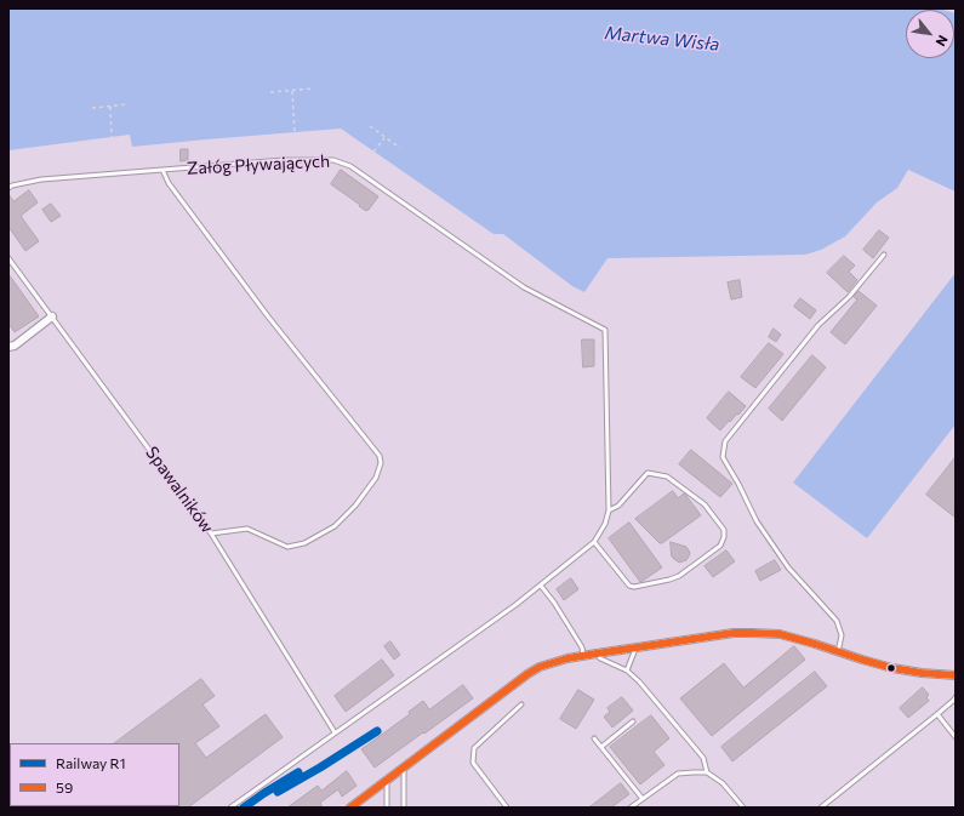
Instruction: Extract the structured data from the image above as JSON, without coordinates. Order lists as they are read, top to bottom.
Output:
{
  "streets": {
    "lane": ["Załóg Pływających", "Spawalników"]
  },
  "water": ["Martwa Wisła"],
  "lines": ["transit line 59", "rail line R1"],
  "legend": ["Railway R1", "59"],
  "north": "bottom right"
}
